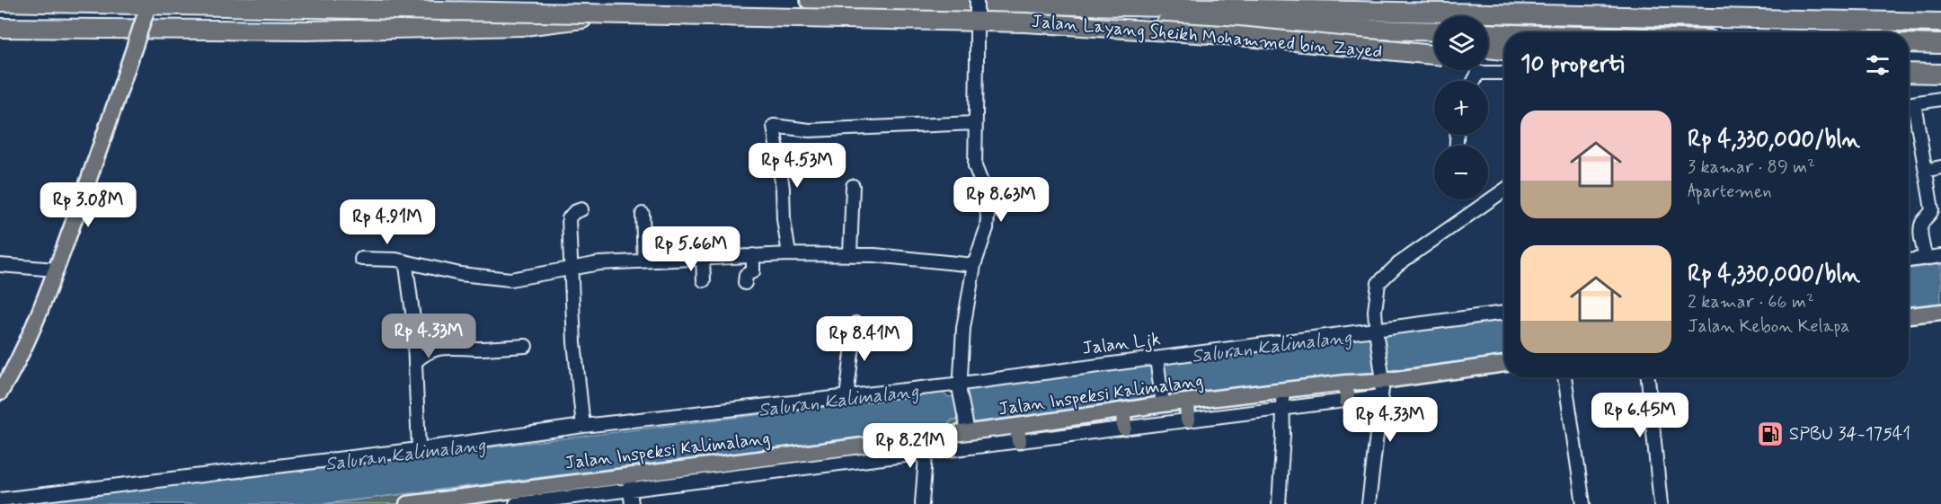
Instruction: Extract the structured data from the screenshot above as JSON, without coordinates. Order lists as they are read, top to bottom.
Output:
{
  "streets": {
    "highway": ["Jalan Layang Sheikh Mohammed bin Zayed"],
    "main road": ["Jalan Inspeksi Kalimalang"],
    "street": ["Jalan Ljk"]
  },
  "water": ["Saluran Kalimalang"],
  "places": {
    "fuel station": ["SPBU 34-17541"]
  },
  "page": {
    "map_buttons": ["+", "−"],
    "heading": "10 properti",
    "list": [
      {
        "name": "Rp 4,330,000/bln",
        "note": "3 kamar · 89 m² · Apartemen"
      },
      {
        "name": "Rp 4,330,000/bln",
        "note": "2 kamar · 66 m² · Jalan Kebon Kelapa"
      }
    ],
    "price": [
      "Rp 4.53M",
      "Rp 8.63M",
      "Rp 3.08M",
      "Rp 4.91M",
      "Rp 5.66M",
      "Rp 4.33M",
      "Rp 8.41M",
      "Rp 6.45M",
      "Rp 4.33M",
      "Rp 8.21M"
    ]
  }
}
